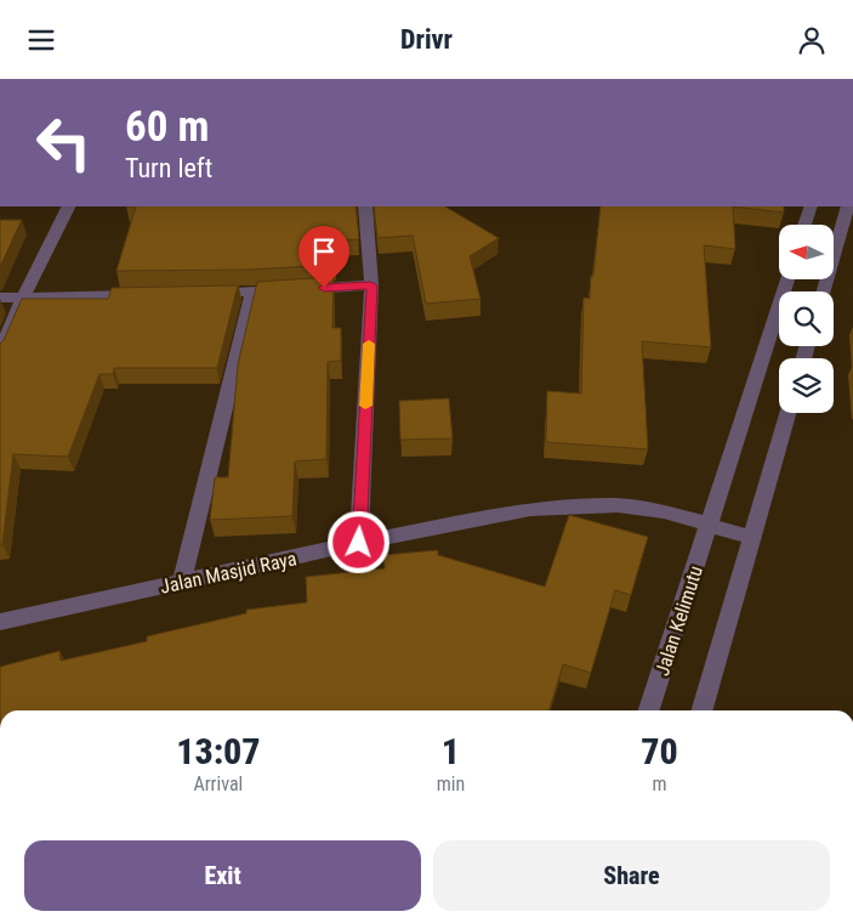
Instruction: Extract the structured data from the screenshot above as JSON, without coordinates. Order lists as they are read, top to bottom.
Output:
{
  "streets": {
    "street": ["Jalan Masjid Raya", "Jalan Kelimutu"]
  },
  "crossings": [
    ["Jalan Masjid Raya", "Jalan Kelimutu"]
  ],
  "north": "left",
  "page": {
    "header": "Drivr",
    "turn": ["60 m", "Turn left"],
    "eta": [
      "13:07",
      "Arrival",
      "1",
      "min",
      "70",
      "m"
    ],
    "buttons": ["Exit", "Share"]
  }
}
